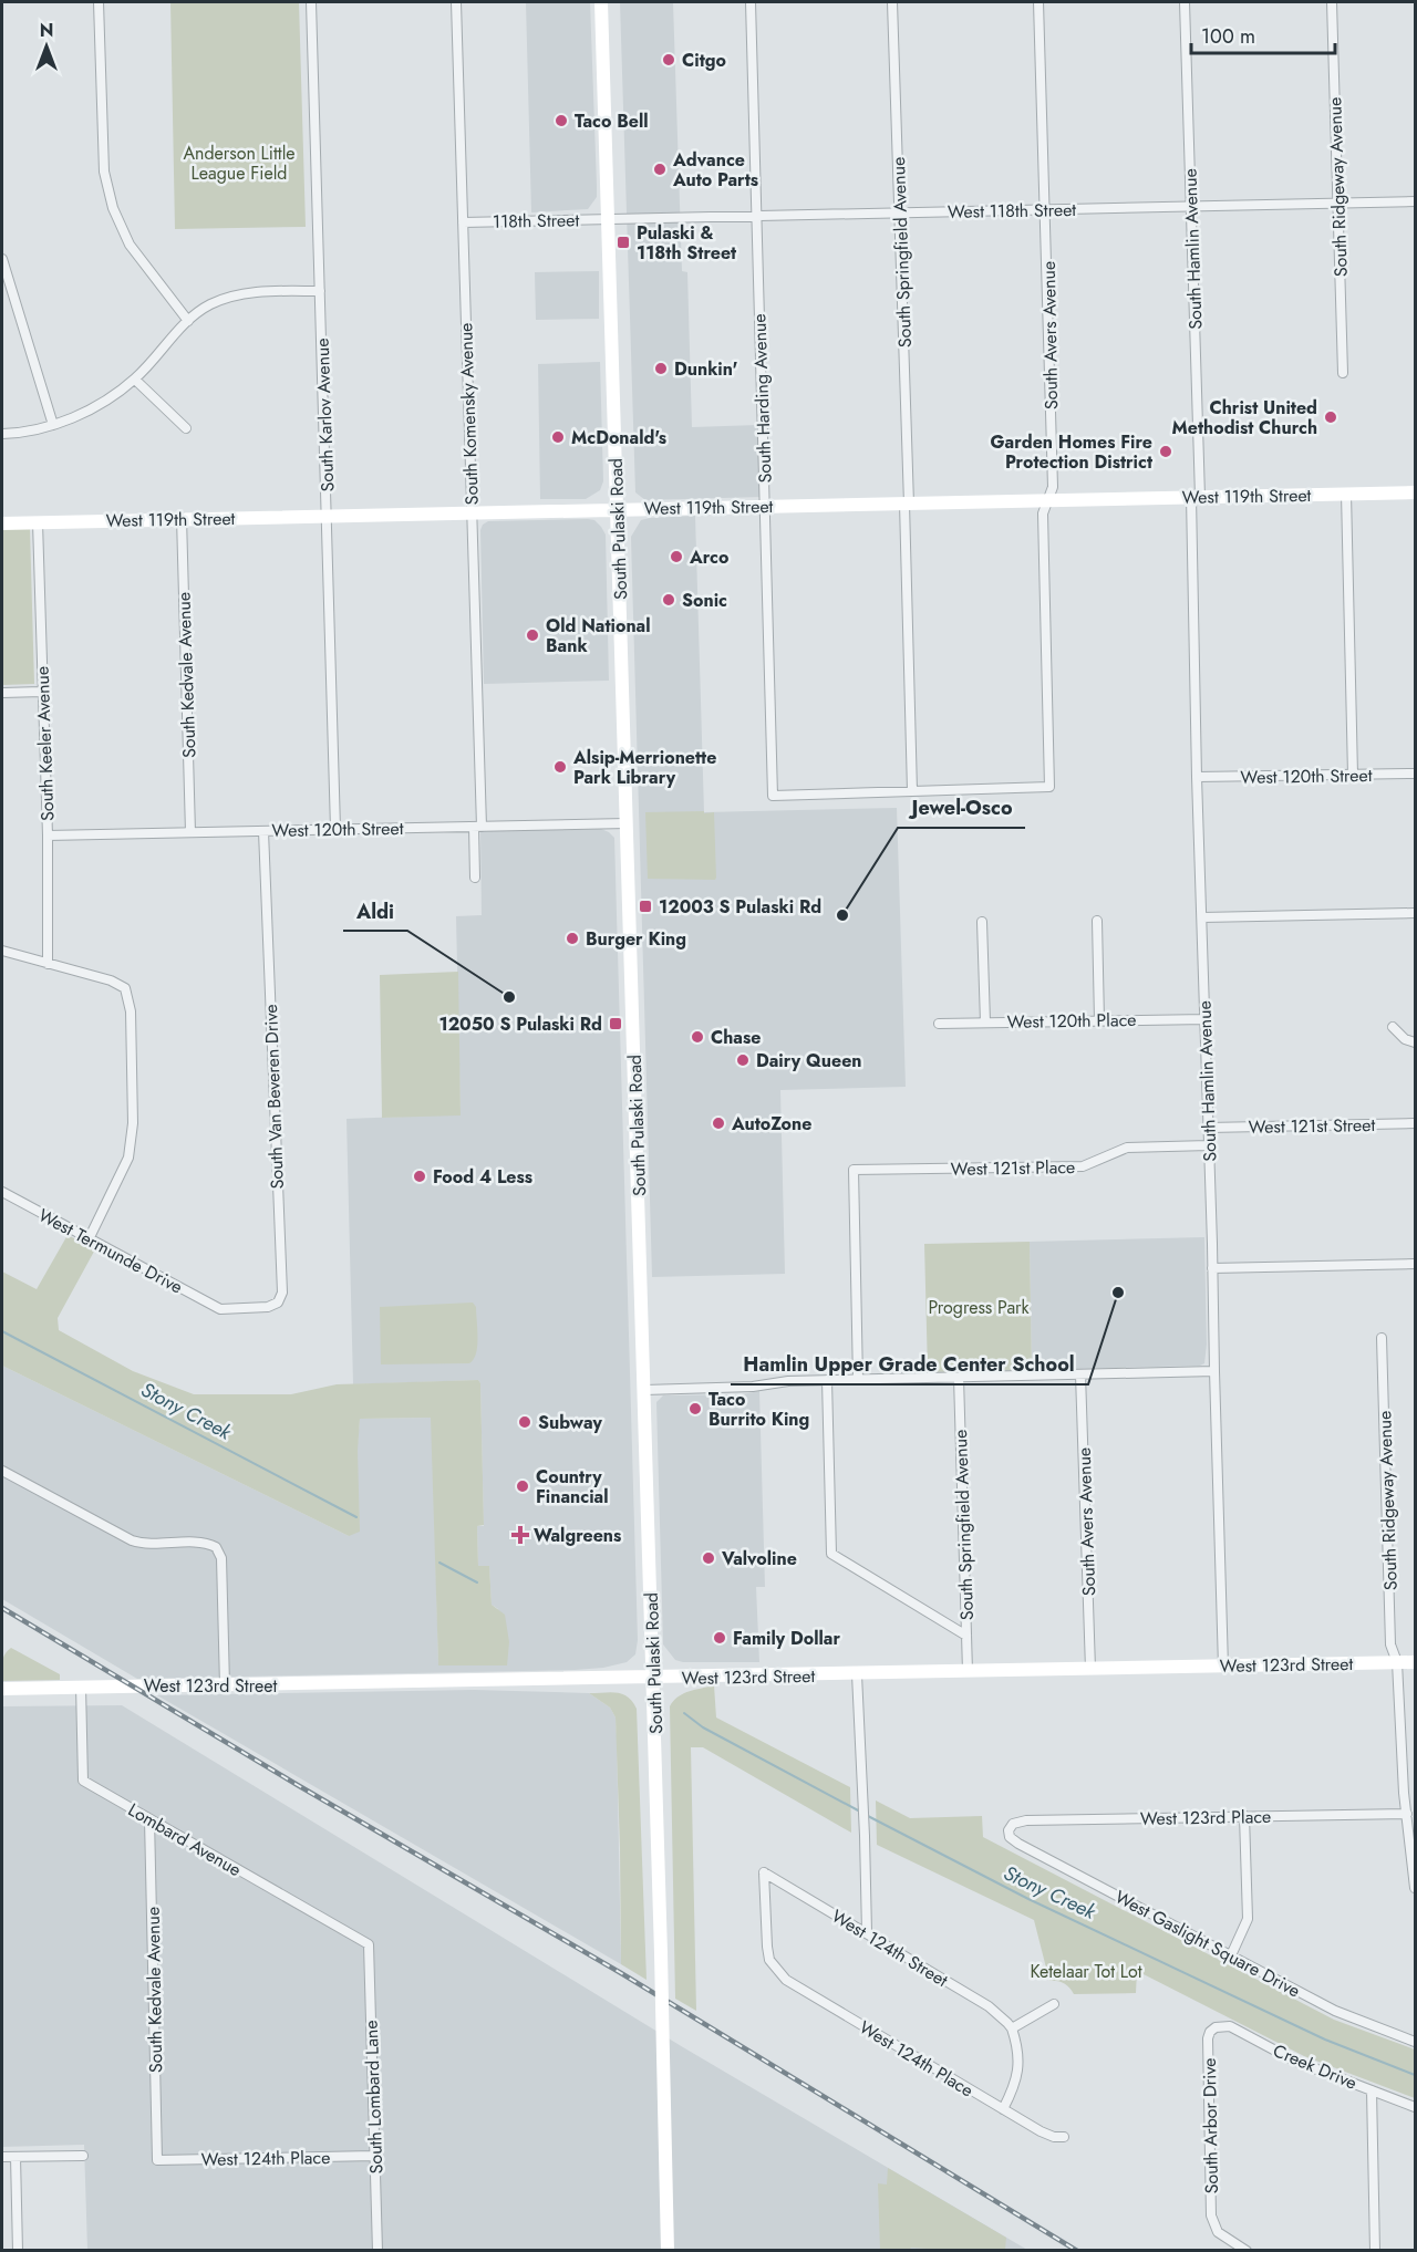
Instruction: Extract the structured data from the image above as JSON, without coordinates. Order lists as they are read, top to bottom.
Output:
{
  "streets": {
    "street": [
      "South Ridgeway Avenue",
      "West 118th Street",
      "118th Street",
      "South Hamlin Avenue",
      "South Springfield Avenue",
      "South Avers Avenue",
      "South Harding Avenue",
      "South Komensky Avenue",
      "South Karlov Avenue",
      "West 119th Street",
      "South Pulaski Road",
      "South Kedvale Avenue",
      "South Keeler Avenue",
      "West 120th Street",
      "West 120th Place",
      "South Van Beveren Drive",
      "West 121st Street",
      "West 121st Place",
      "West Termunde Drive",
      "West 123rd Street",
      "West 123rd Place",
      "Lombard Avenue",
      "West Gaslight Square Drive",
      "West 124th Street",
      "West 124th Place",
      "Creek Drive",
      "South Lombard Lane",
      "South Arbor Drive"
    ]
  },
  "crossings": [
    ["South Ridgeway Avenue", "West 118th Street"],
    ["South Ridgeway Avenue", "West 123rd Street"],
    ["South Ridgeway Avenue", "West 123rd Place"],
    ["West 118th Street", "118th Street"],
    ["West 118th Street", "South Hamlin Avenue"],
    ["West 118th Street", "South Springfield Avenue"],
    ["West 118th Street", "South Avers Avenue"],
    ["West 118th Street", "South Harding Avenue"],
    ["West 118th Street", "South Pulaski Road"],
    ["118th Street", "South Komensky Avenue"],
    ["118th Street", "South Pulaski Road"],
    ["South Hamlin Avenue", "West 119th Street"],
    ["South Hamlin Avenue", "West 120th Street"],
    ["South Hamlin Avenue", "West 120th Place"],
    ["South Hamlin Avenue", "West 121st Street"],
    ["South Hamlin Avenue", "West 121st Place"],
    ["South Hamlin Avenue", "West 123rd Street"],
    ["South Springfield Avenue", "South Avers Avenue"],
    ["South Springfield Avenue", "South Harding Avenue"],
    ["South Springfield Avenue", "West 119th Street"],
    ["South Springfield Avenue", "West 123rd Street"],
    ["South Avers Avenue", "South Harding Avenue"],
    ["South Avers Avenue", "West 119th Street"],
    ["South Avers Avenue", "West 123rd Street"],
    ["South Harding Avenue", "West 119th Street"],
    ["South Komensky Avenue", "West 119th Street"],
    ["South Komensky Avenue", "West 120th Street"],
    ["South Karlov Avenue", "West 119th Street"],
    ["South Karlov Avenue", "West 120th Street"],
    ["West 119th Street", "South Pulaski Road"],
    ["West 119th Street", "South Kedvale Avenue"],
    ["West 119th Street", "South Keeler Avenue"],
    ["South Pulaski Road", "West 120th Street"],
    ["South Pulaski Road", "West 123rd Street"],
    ["South Kedvale Avenue", "West 120th Street"],
    ["South Kedvale Avenue", "Lombard Avenue"],
    ["South Kedvale Avenue", "West 124th Place"],
    ["South Keeler Avenue", "West 120th Street"],
    ["West 120th Street", "South Van Beveren Drive"],
    ["South Van Beveren Drive", "West Termunde Drive"],
    ["West 123rd Street", "Lombard Avenue"],
    ["West 123rd Place", "West Gaslight Square Drive"],
    ["Lombard Avenue", "South Lombard Lane"],
    ["West 124th Street", "West 124th Place"],
    ["West 124th Place", "South Lombard Lane"],
    ["Creek Drive", "South Arbor Drive"]
  ],
  "water": ["Stony Creek"],
  "parks": ["Anderson Little League Field", "Progress Park", "Ketelaar Tot Lot"],
  "places": {
    "other": [
      "Citgo",
      "Taco Bell",
      "Advance Auto Parts",
      "Dunkin'",
      "Christ United Methodist Church",
      "McDonald's",
      "Garden Homes Fire Protection District",
      "Arco",
      "Sonic",
      "Old National Bank",
      "Alsip-Merrionette Park Library",
      "Jewel-Osco",
      "Burger King",
      "Aldi",
      "Chase",
      "Dairy Queen",
      "AutoZone",
      "Food 4 Less",
      "Hamlin Upper Grade Center School",
      "Taco Burrito King",
      "Subway",
      "Country Financial",
      "Valvoline",
      "Family Dollar"
    ],
    "transit": ["Pulaski & 118th Street", "12003 S Pulaski Rd", "12050 S Pulaski Rd"],
    "health": ["Walgreens"]
  },
  "scale_bar": "100 m",
  "north": "top"
}
